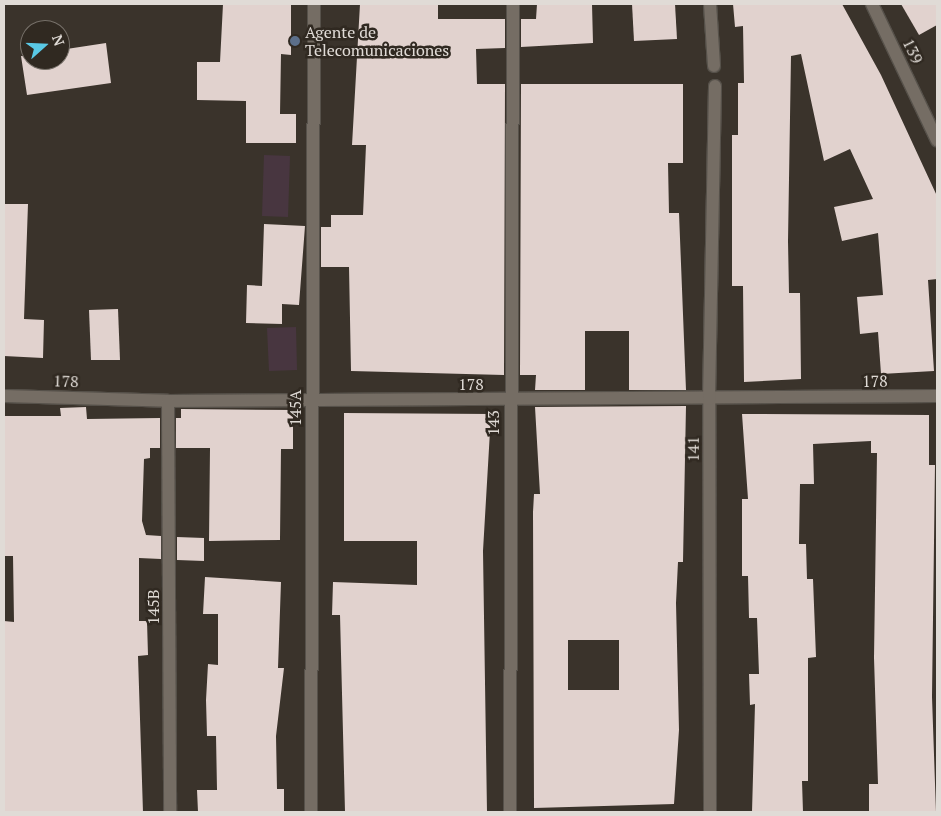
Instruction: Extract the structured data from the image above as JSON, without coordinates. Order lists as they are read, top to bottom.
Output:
{
  "streets": {
    "street": [
      "139",
      "178",
      "145A",
      "143",
      "141",
      "145B"
    ]
  },
  "crossings": [
    ["178", "145A"],
    ["178", "143"],
    ["178", "141"],
    ["178", "145B"]
  ],
  "places": ["Agente de Telecomunicaciones"],
  "north": "right"
}
